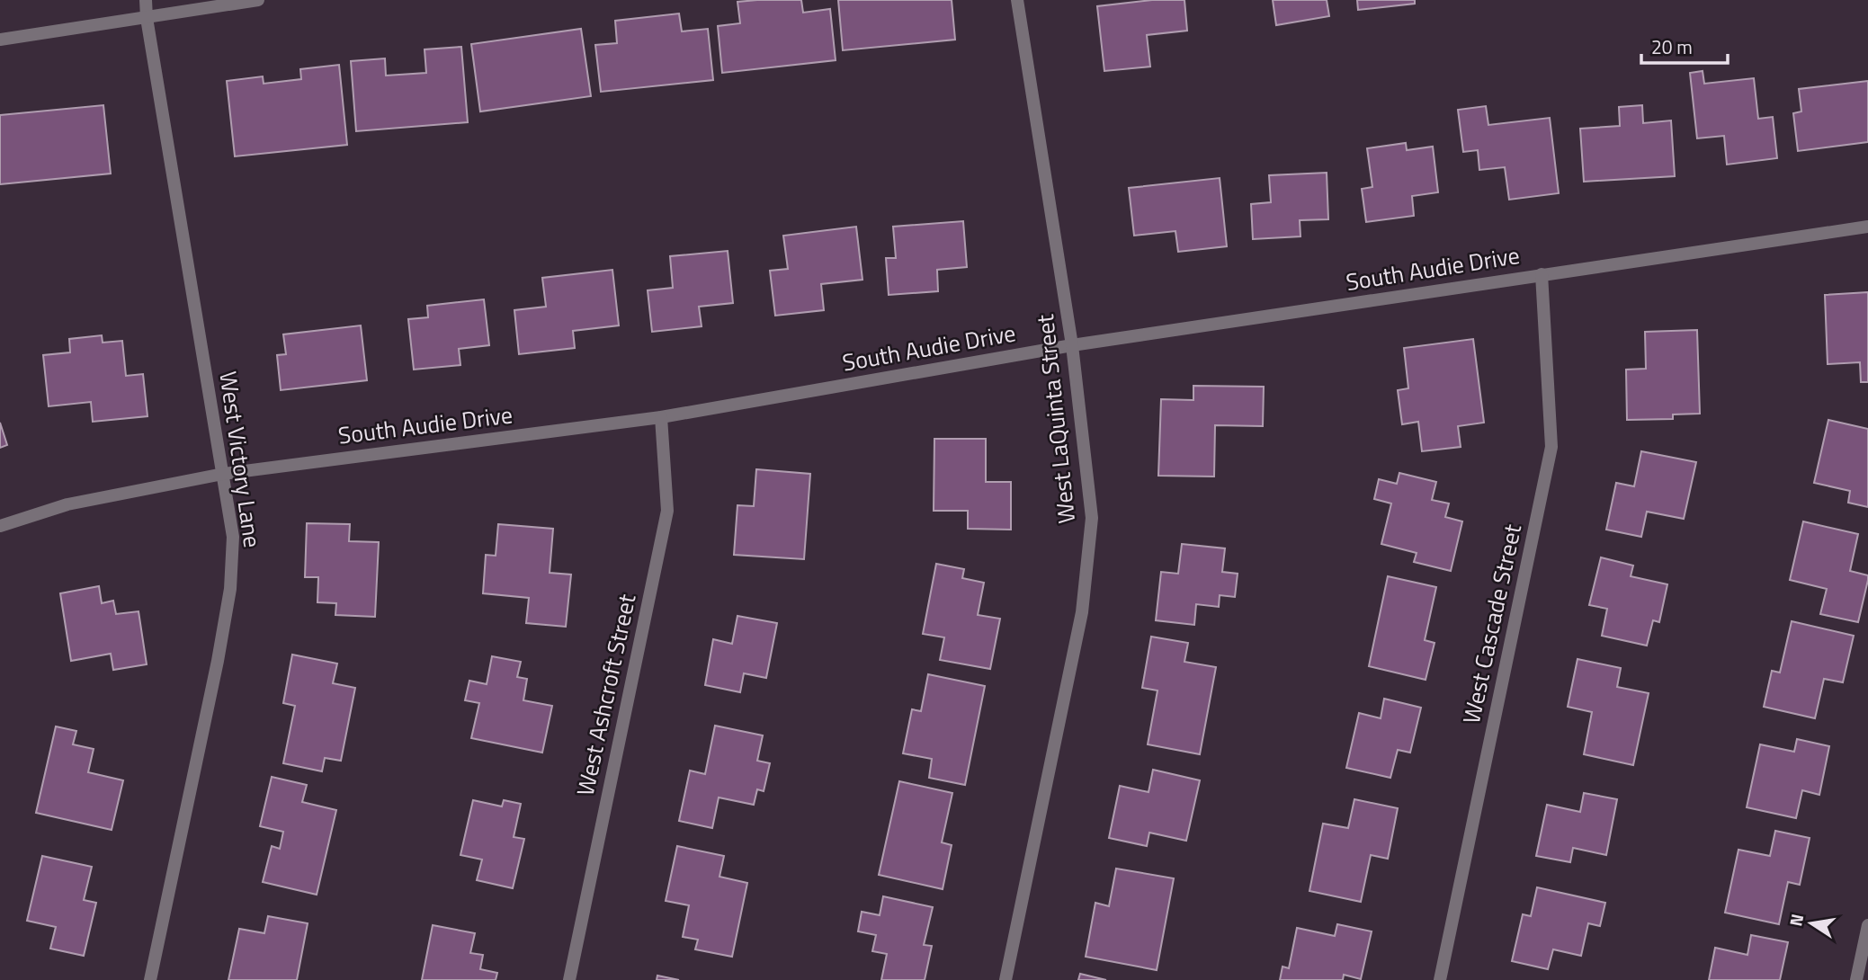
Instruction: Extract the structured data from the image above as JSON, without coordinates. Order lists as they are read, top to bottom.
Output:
{
  "streets": {
    "street": [
      "South Audie Drive",
      "West LaQuinta Street",
      "West Victory Lane",
      "West Cascade Street",
      "West Ashcroft Street"
    ]
  },
  "crossings": [
    ["South Audie Drive", "West LaQuinta Street"],
    ["South Audie Drive", "West Victory Lane"],
    ["South Audie Drive", "West Cascade Street"],
    ["South Audie Drive", "West Ashcroft Street"]
  ],
  "scale_bar": "20 m",
  "north": "left"
}
